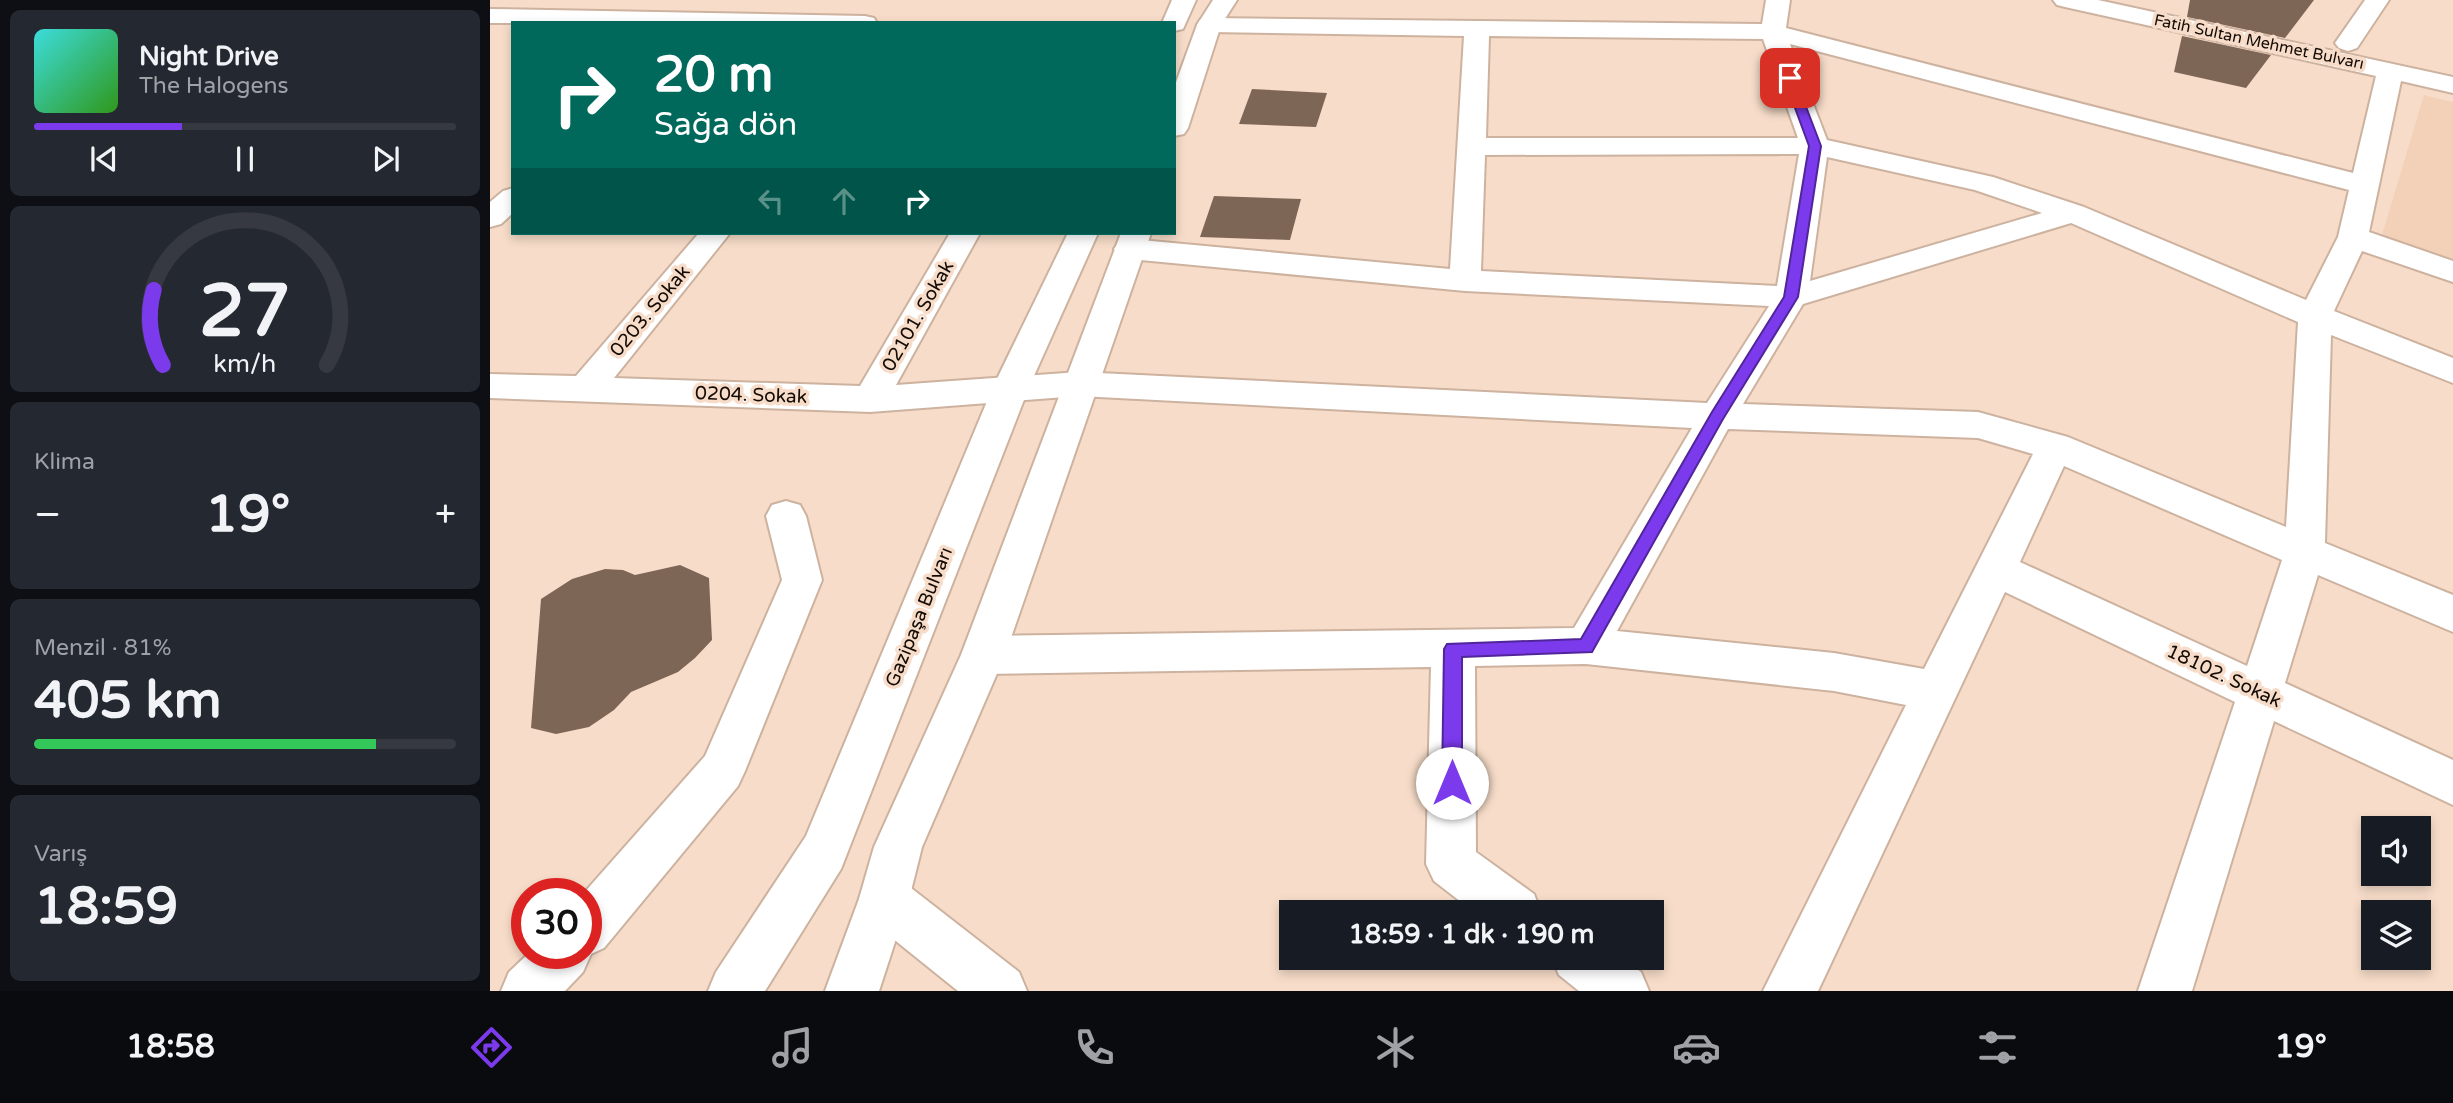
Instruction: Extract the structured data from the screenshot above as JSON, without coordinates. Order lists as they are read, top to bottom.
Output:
{
  "streets": {
    "street": [
      "Fatih Sultan Mehmet Bulvarı",
      "0203. Sokak",
      "02101. Sokak",
      "0204. Sokak",
      "Gazipaşa Bulvarı",
      "18102. Sokak"
    ]
  },
  "crossings": [
    ["0203. Sokak", "0204. Sokak"],
    ["02101. Sokak", "0204. Sokak"],
    ["0204. Sokak", "Gazipaşa Bulvarı"]
  ],
  "page": {
    "turn": ["20 m", "Sağa dön"],
    "song": ["Night Drive", "The Halogens"],
    "tile": [
      "Klima",
      ["Menzil · 81%", "405 km"],
      ["Varış", "18:59"]
    ],
    "heat": ["−", "19°", "+"],
    "limit": "30",
    "trip": "18:59 · 1 dk · 190 m",
    "tabs": ["18:58", "19°"],
    "gauge": ["27", "km/h"]
  }
}
